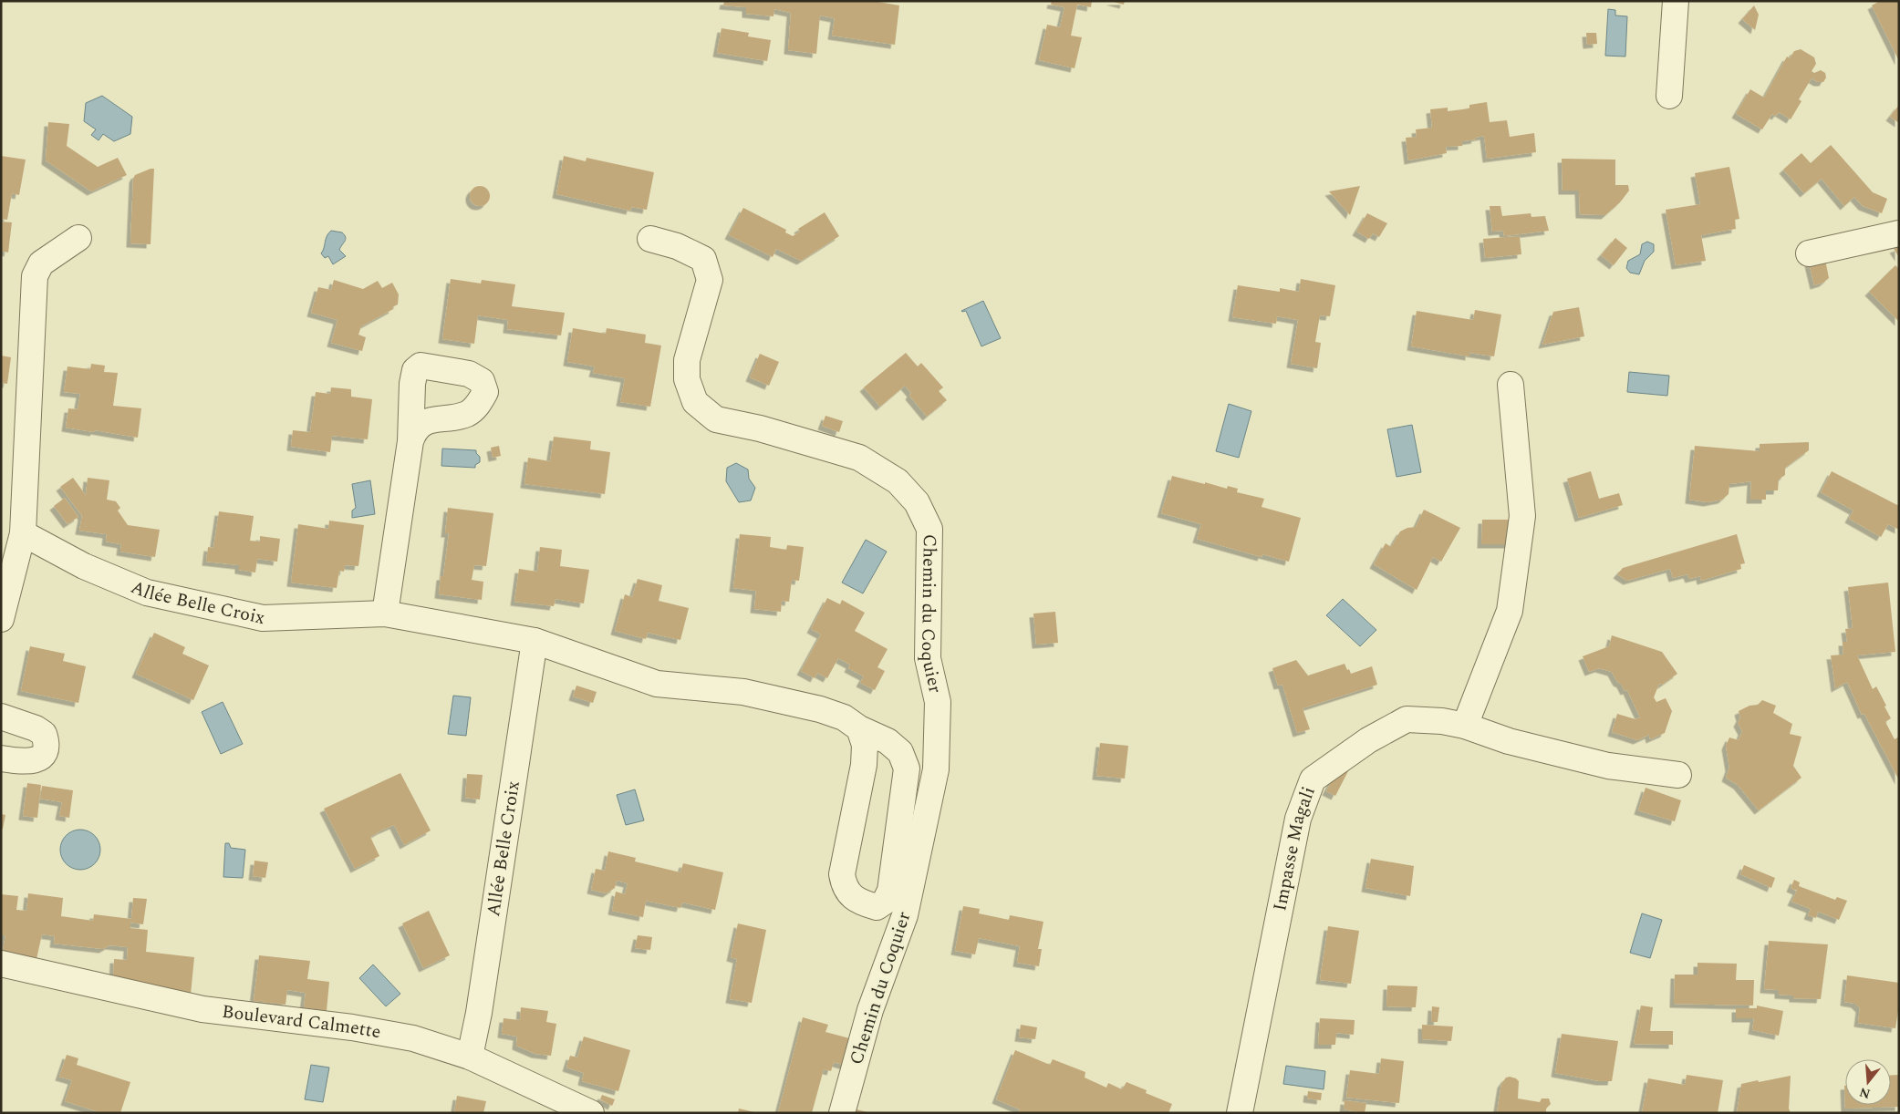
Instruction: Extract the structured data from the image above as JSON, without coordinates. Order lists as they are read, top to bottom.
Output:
{
  "streets": {
    "street": [
      "Allée Belle Croix",
      "Chemin du Coquier",
      "Impasse Magali",
      "Boulevard Calmette"
    ]
  },
  "crossings": [
    ["Allée Belle Croix", "Boulevard Calmette"]
  ],
  "north": "bottom"
}
